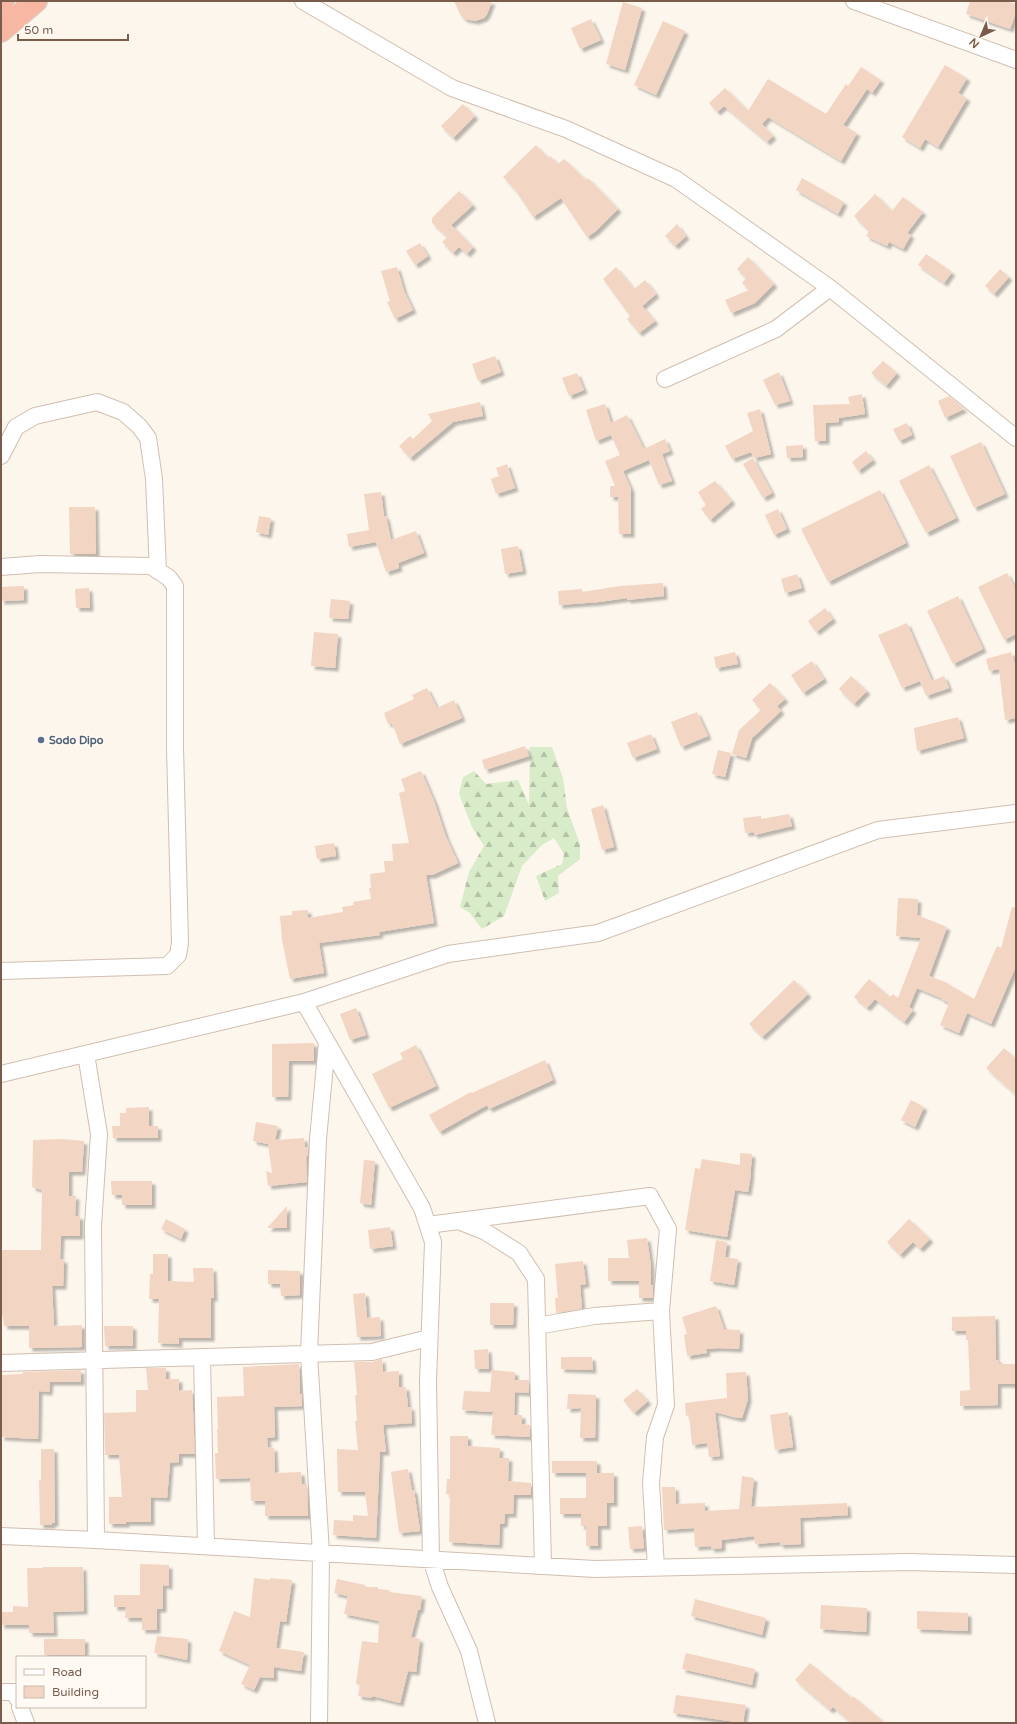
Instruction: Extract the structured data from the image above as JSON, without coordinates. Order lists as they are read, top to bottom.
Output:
{
  "places": ["Sodo Dipo"],
  "legend": ["Road", "Building"],
  "scale_bar": "50 m",
  "north": "bottom left"
}
